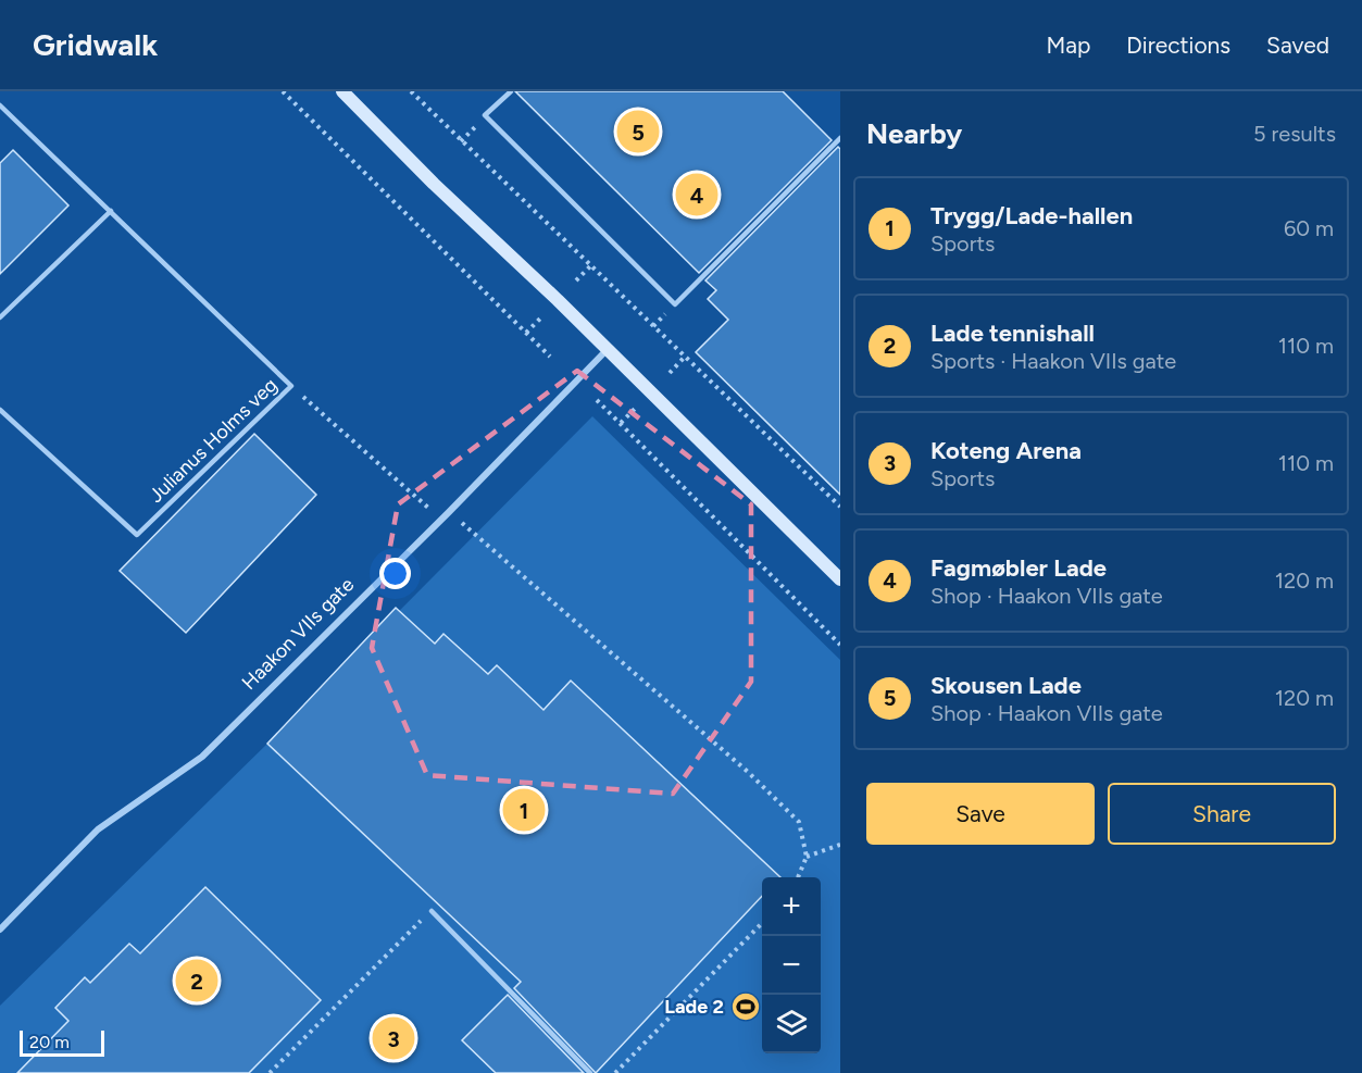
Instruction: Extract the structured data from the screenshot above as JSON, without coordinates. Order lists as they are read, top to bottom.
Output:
{
  "streets": {
    "street": ["Haakon VIIs gate"],
    "lane": ["Julianus Holms veg"]
  },
  "places": {
    "sports": ["Lade 2"]
  },
  "scale_bar": "20 m",
  "page": {
    "header": "Gridwalk",
    "nav": ["Map", "Directions", "Saved"],
    "heading": ["Nearby", "5 results"],
    "pins": [
      "5",
      "4",
      "1",
      "2",
      "3"
    ],
    "list": [
      {
        "mark": "1",
        "name": "Trygg/Lade-hallen",
        "note": "Sports",
        "value": "60 m"
      },
      {
        "mark": "2",
        "name": "Lade tennishall",
        "note": "Sports · Haakon VIIs gate",
        "value": "110 m"
      },
      {
        "mark": "3",
        "name": "Koteng Arena",
        "note": "Sports",
        "value": "110 m"
      },
      {
        "mark": "4",
        "name": "Fagmøbler Lade",
        "note": "Shop · Haakon VIIs gate",
        "value": "120 m"
      },
      {
        "mark": "5",
        "name": "Skousen Lade",
        "note": "Shop · Haakon VIIs gate",
        "value": "120 m"
      }
    ],
    "buttons": ["Save", "Share"],
    "map_buttons": ["+", "−"],
    "scale": "20 m"
  }
}
